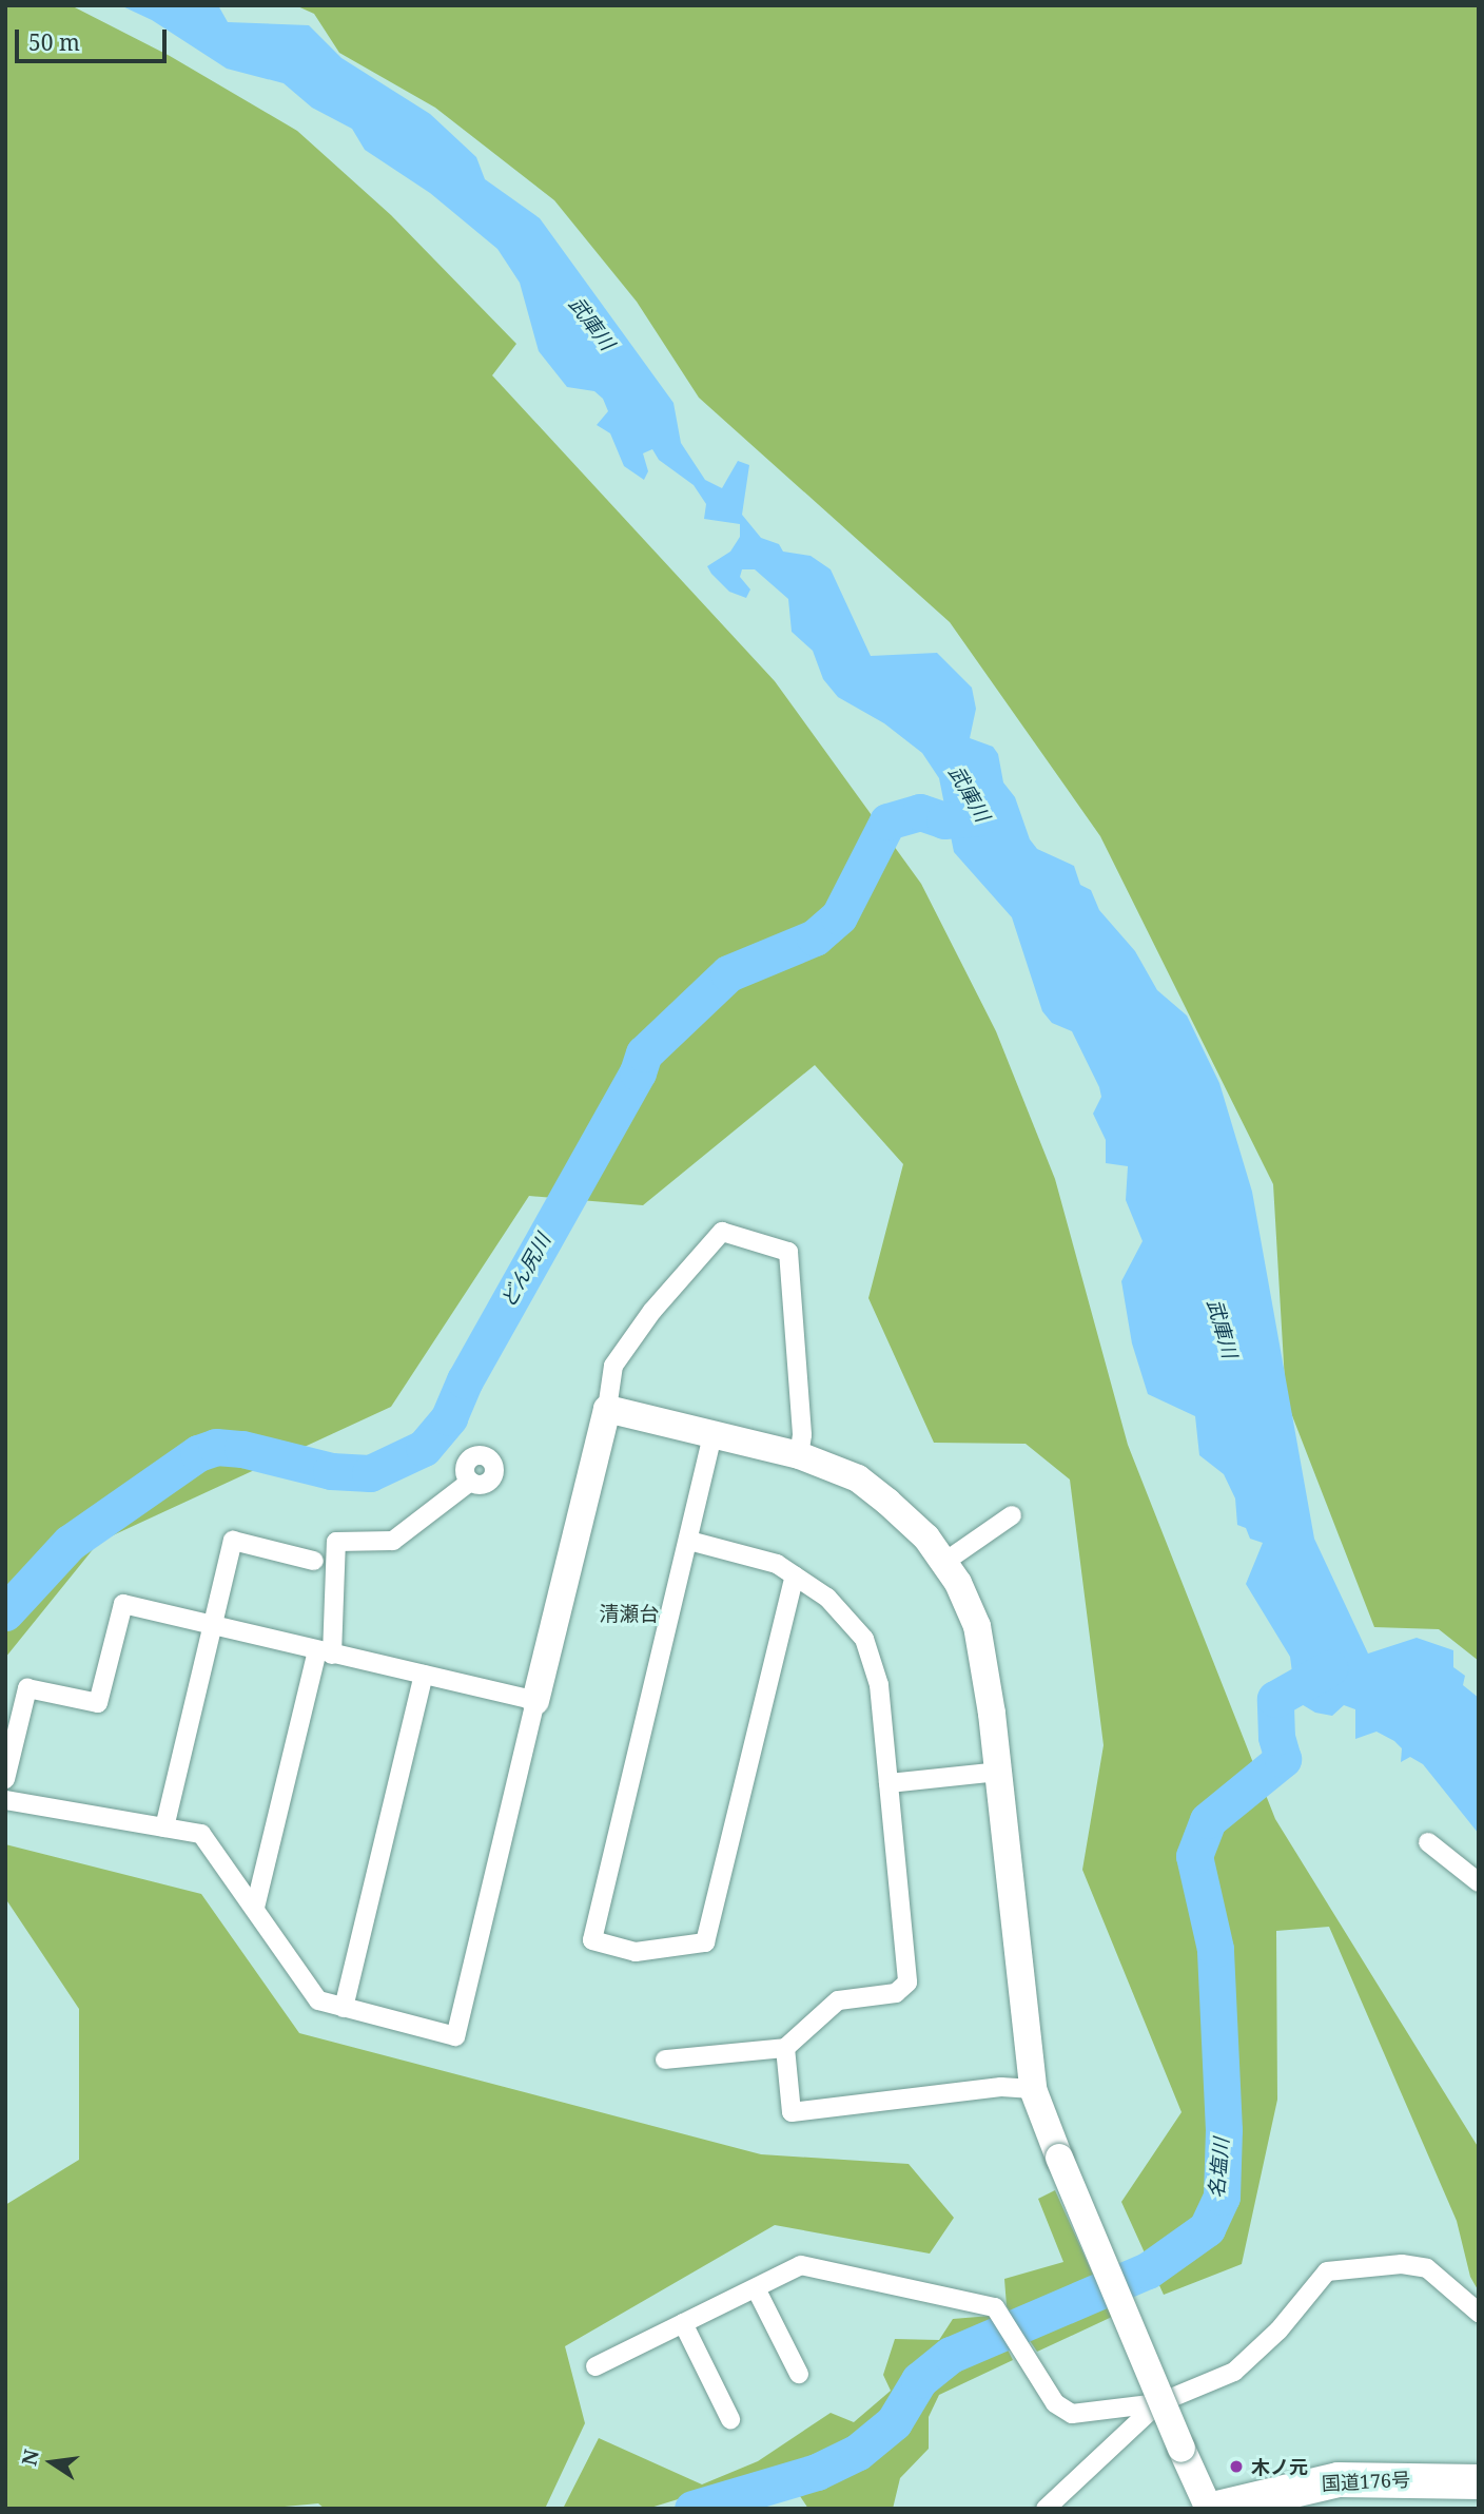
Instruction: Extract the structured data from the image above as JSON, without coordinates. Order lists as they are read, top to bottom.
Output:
{
  "streets": {
    "highway": ["国道176号"]
  },
  "districts": ["清瀬台"],
  "water": ["武庫川", "どん尻川", "名塩川"],
  "places": ["木ノ元"],
  "scale_bar": "50 m",
  "north": "left"
}
